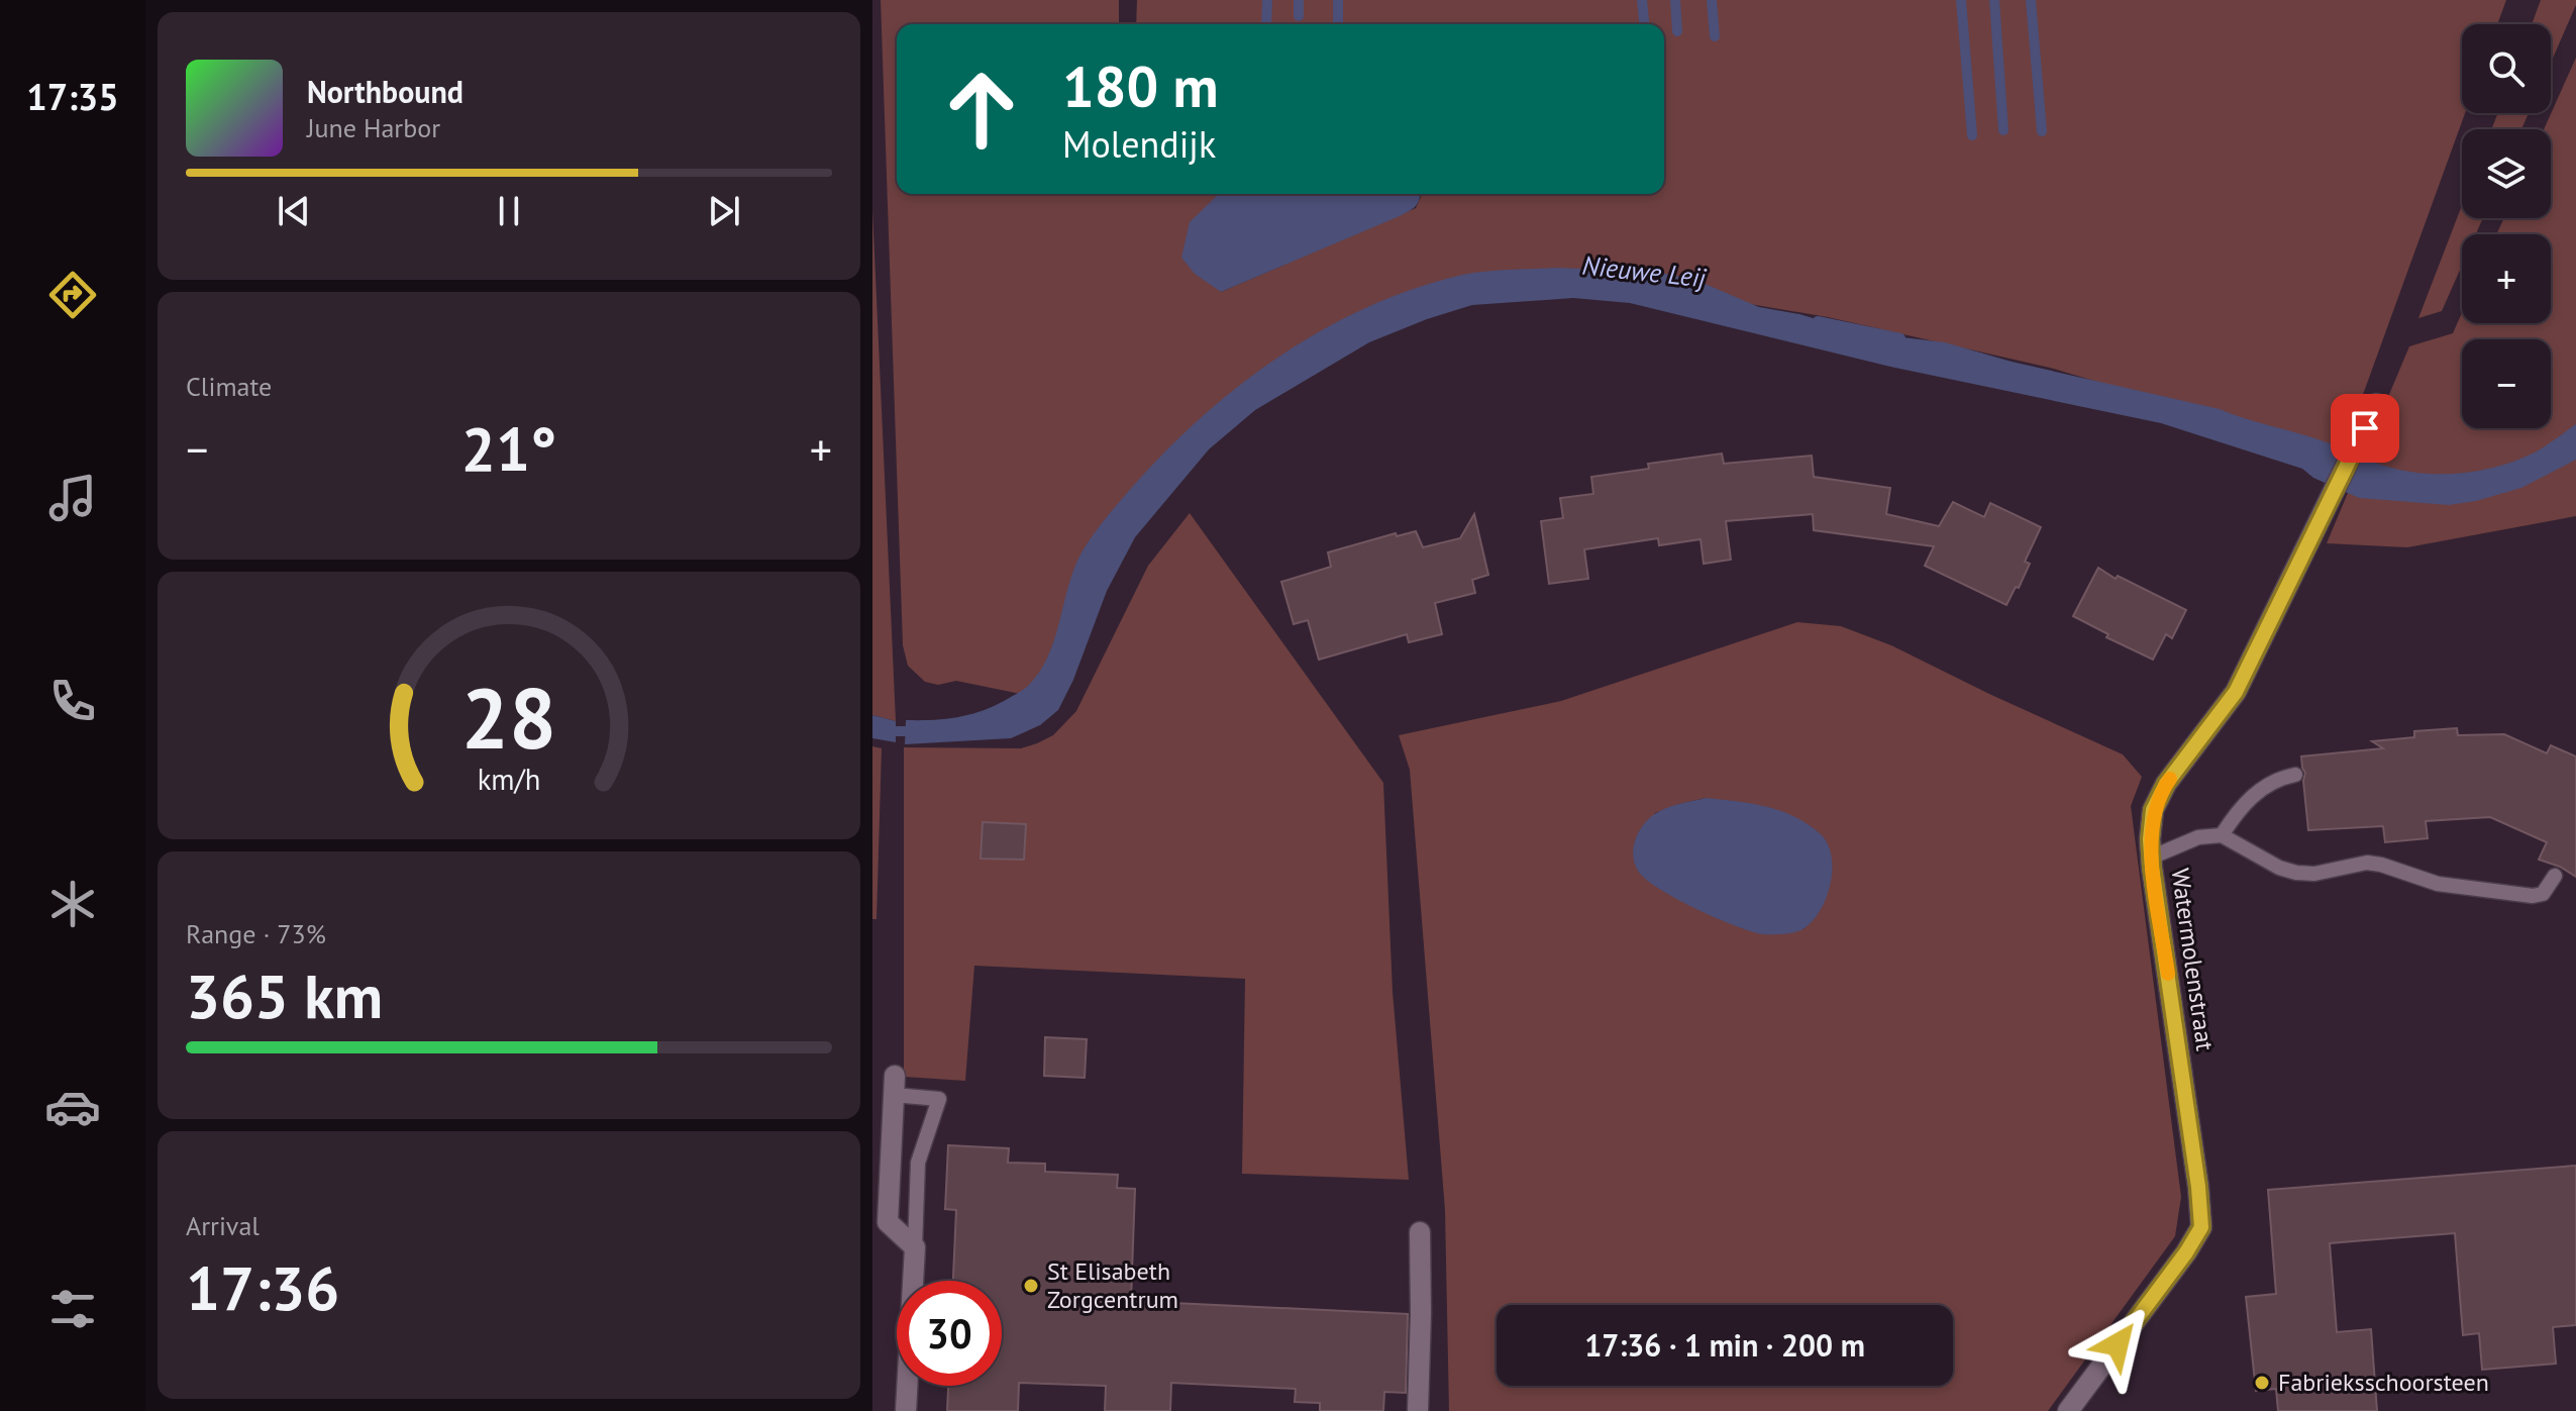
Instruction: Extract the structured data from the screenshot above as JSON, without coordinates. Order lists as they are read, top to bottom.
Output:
{
  "streets": {
    "street": ["Watermolenstraat"]
  },
  "water": ["Nieuwe Leij"],
  "places": ["St Elisabeth Zorgcentrum", "Fabrieksschoorsteen"],
  "page": {
    "tabs": "17:35",
    "map_buttons": ["+", "−"],
    "turn": ["180 m", "Molendijk"],
    "song": ["Northbound", "June Harbor"],
    "tile": [
      "Climate",
      ["Range · 73%", "365 km"],
      ["Arrival", "17:36"]
    ],
    "heat": ["−", "21°", "+"],
    "limit": "30",
    "trip": "17:36 · 1 min · 200 m",
    "gauge": ["28", "km/h"]
  }
}
